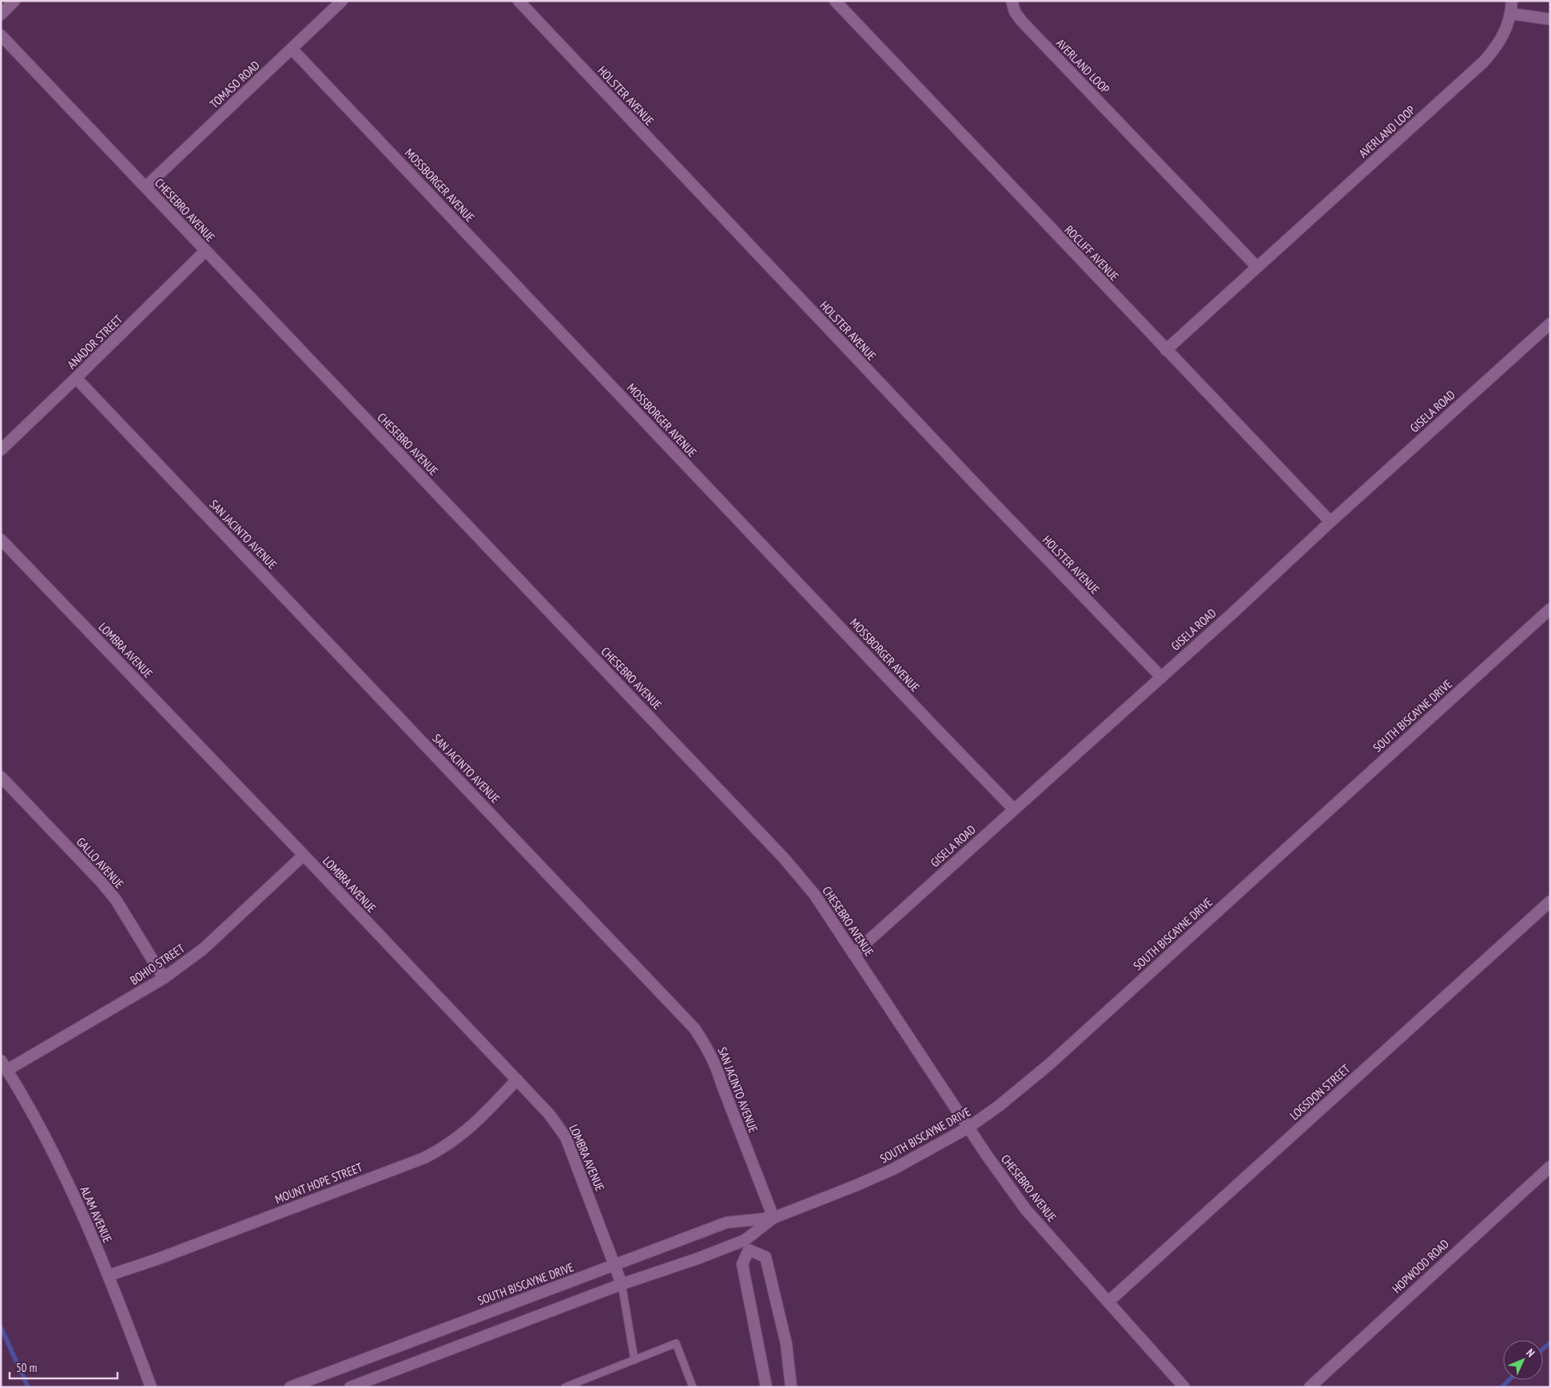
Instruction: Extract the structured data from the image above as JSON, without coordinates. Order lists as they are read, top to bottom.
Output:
{
  "streets": {
    "street": [
      "AVERLAND LOOP",
      "TOMASO ROAD",
      "HOLSTER AVENUE",
      "MOSSBORGER AVENUE",
      "CHESEBRO AVENUE",
      "ROCLIFF AVENUE",
      "ANADOR STREET",
      "GISELA ROAD",
      "SAN JACINTO AVENUE",
      "LOMBRA AVENUE",
      "SOUTH BISCAYNE DRIVE",
      "GALLO AVENUE",
      "BOHIO STREET",
      "LOGSDON STREET",
      "MOUNT HOPE STREET",
      "ALAM AVENUE",
      "HOPWOOD ROAD"
    ]
  },
  "crossings": [
    ["AVERLAND LOOP", "ROCLIFF AVENUE"],
    ["TOMASO ROAD", "MOSSBORGER AVENUE"],
    ["TOMASO ROAD", "CHESEBRO AVENUE"],
    ["HOLSTER AVENUE", "GISELA ROAD"],
    ["MOSSBORGER AVENUE", "GISELA ROAD"],
    ["CHESEBRO AVENUE", "ANADOR STREET"],
    ["CHESEBRO AVENUE", "GISELA ROAD"],
    ["CHESEBRO AVENUE", "SOUTH BISCAYNE DRIVE"],
    ["CHESEBRO AVENUE", "LOGSDON STREET"],
    ["ROCLIFF AVENUE", "GISELA ROAD"],
    ["ANADOR STREET", "SAN JACINTO AVENUE"],
    ["SAN JACINTO AVENUE", "SOUTH BISCAYNE DRIVE"],
    ["LOMBRA AVENUE", "SOUTH BISCAYNE DRIVE"],
    ["LOMBRA AVENUE", "BOHIO STREET"],
    ["LOMBRA AVENUE", "MOUNT HOPE STREET"],
    ["GALLO AVENUE", "BOHIO STREET"],
    ["BOHIO STREET", "ALAM AVENUE"],
    ["MOUNT HOPE STREET", "ALAM AVENUE"]
  ],
  "scale_bar": "50 m",
  "north": "top right"
}
